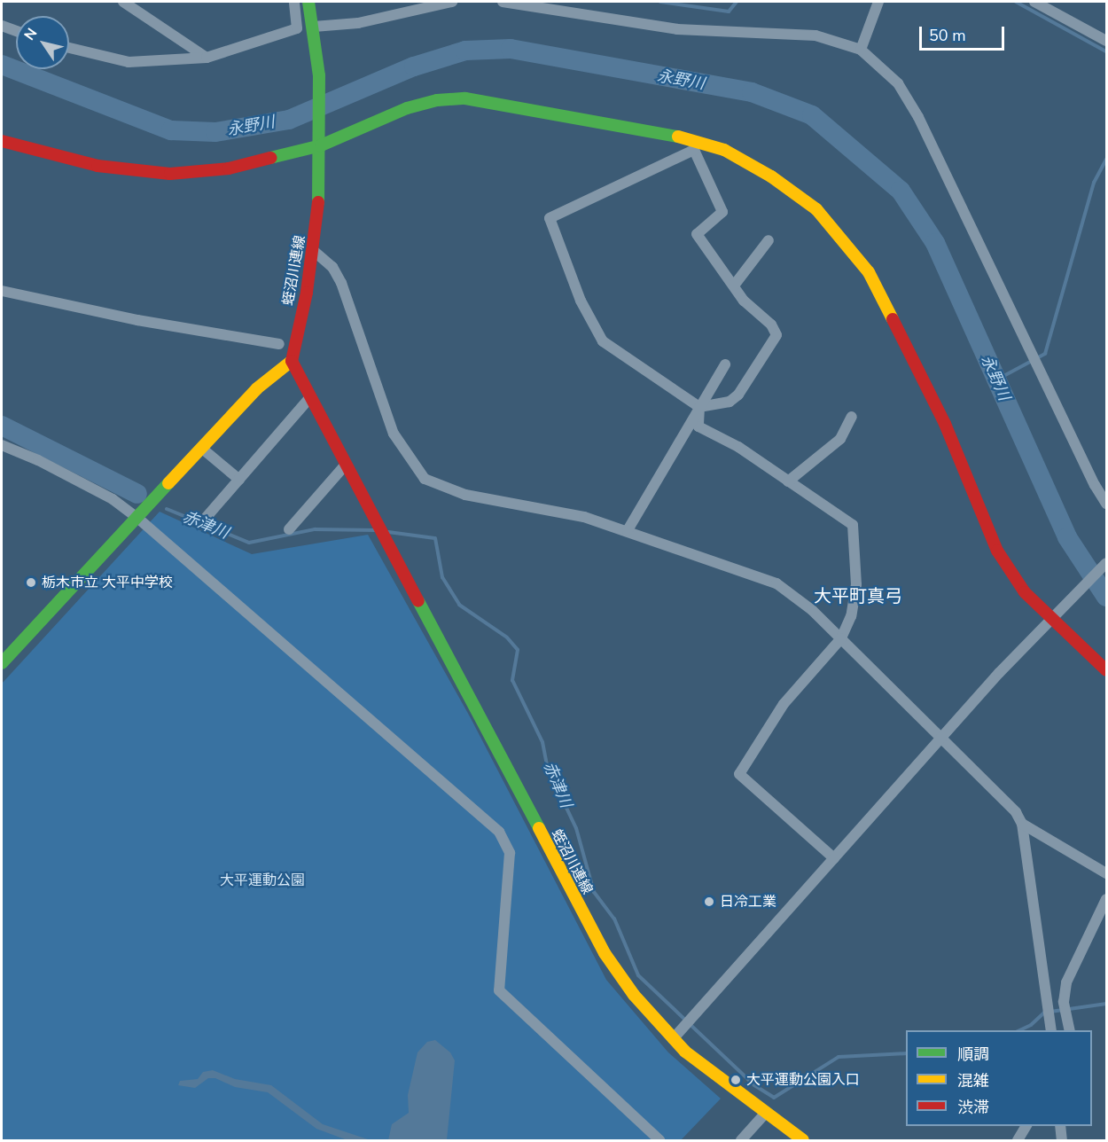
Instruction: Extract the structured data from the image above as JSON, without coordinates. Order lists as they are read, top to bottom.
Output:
{
  "streets": {
    "street": ["蛭沼川連線"]
  },
  "districts": ["大平町真弓"],
  "water": ["永野川", "赤津川"],
  "parks": ["大平運動公園"],
  "places": ["栃木市立 大平中学校", "日冷工業", "大平運動公園入口"],
  "legend": ["順調", "混雑", "渋滞"],
  "scale_bar": "50 m",
  "north": "top left"
}
